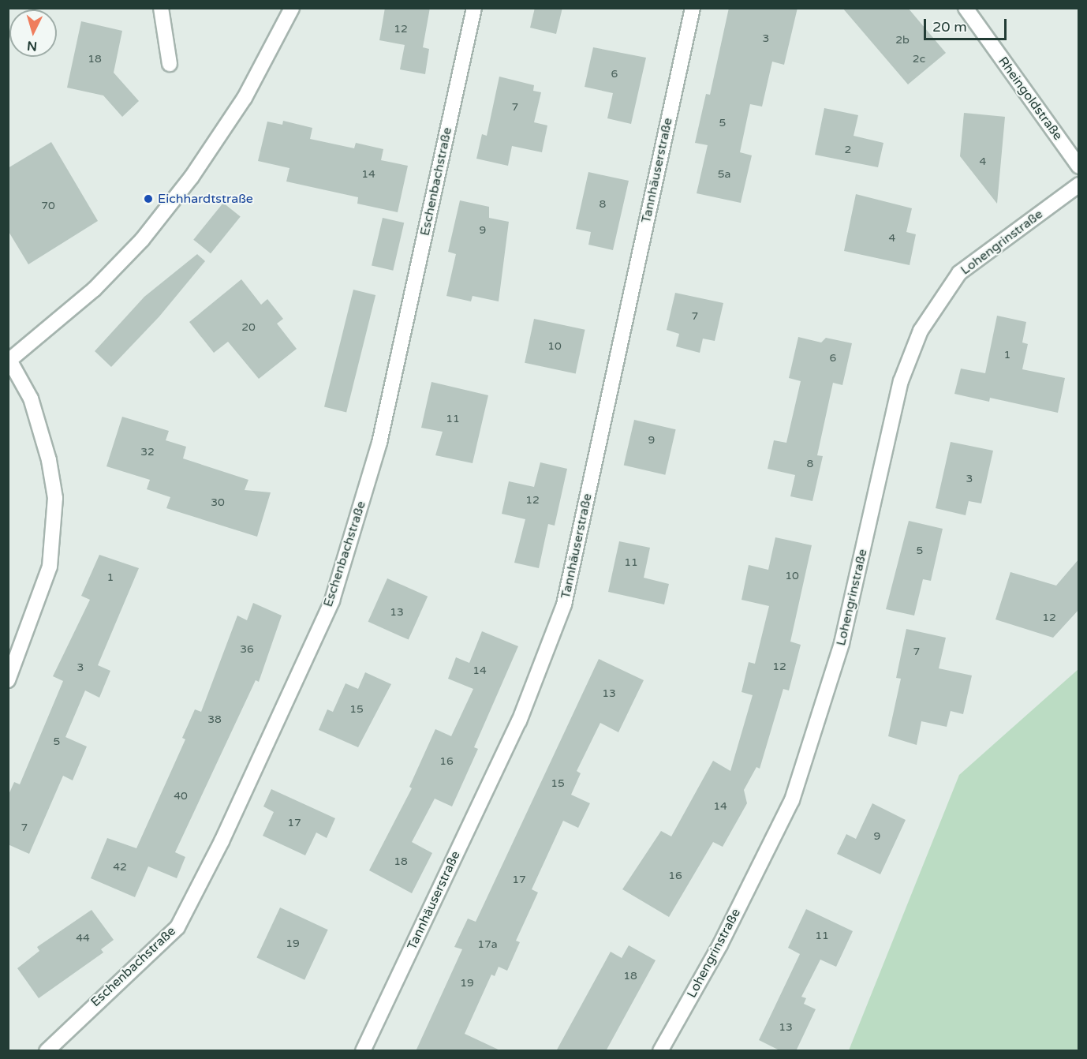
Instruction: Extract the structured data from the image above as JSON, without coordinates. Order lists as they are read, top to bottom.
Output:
{
  "streets": {
    "street": [
      "Rheingoldstraße",
      "Tannhäuserstraße",
      "Eschenbachstraße",
      "Lohengrinstraße"
    ]
  },
  "places": ["Eichhardtstraße"],
  "house_numbers": [
    "12",
    "3",
    "2b",
    "18",
    "2c",
    "6",
    "7",
    "5",
    "2",
    "4",
    "14",
    "5a",
    "8",
    "70",
    "9",
    "4",
    "7",
    "20",
    "10",
    "1",
    "6",
    "11",
    "9",
    "32",
    "8",
    "3",
    "12",
    "30",
    "5",
    "11",
    "10",
    "1",
    "13",
    "12",
    "36",
    "7",
    "12",
    "3",
    "14",
    "13",
    "15",
    "38",
    "5",
    "16",
    "15",
    "40",
    "14",
    "17",
    "7",
    "9",
    "18",
    "42",
    "16",
    "17",
    "11",
    "44",
    "19",
    "17a",
    "18",
    "19",
    "13"
  ],
  "scale_bar": "20 m",
  "north": "bottom"
}
